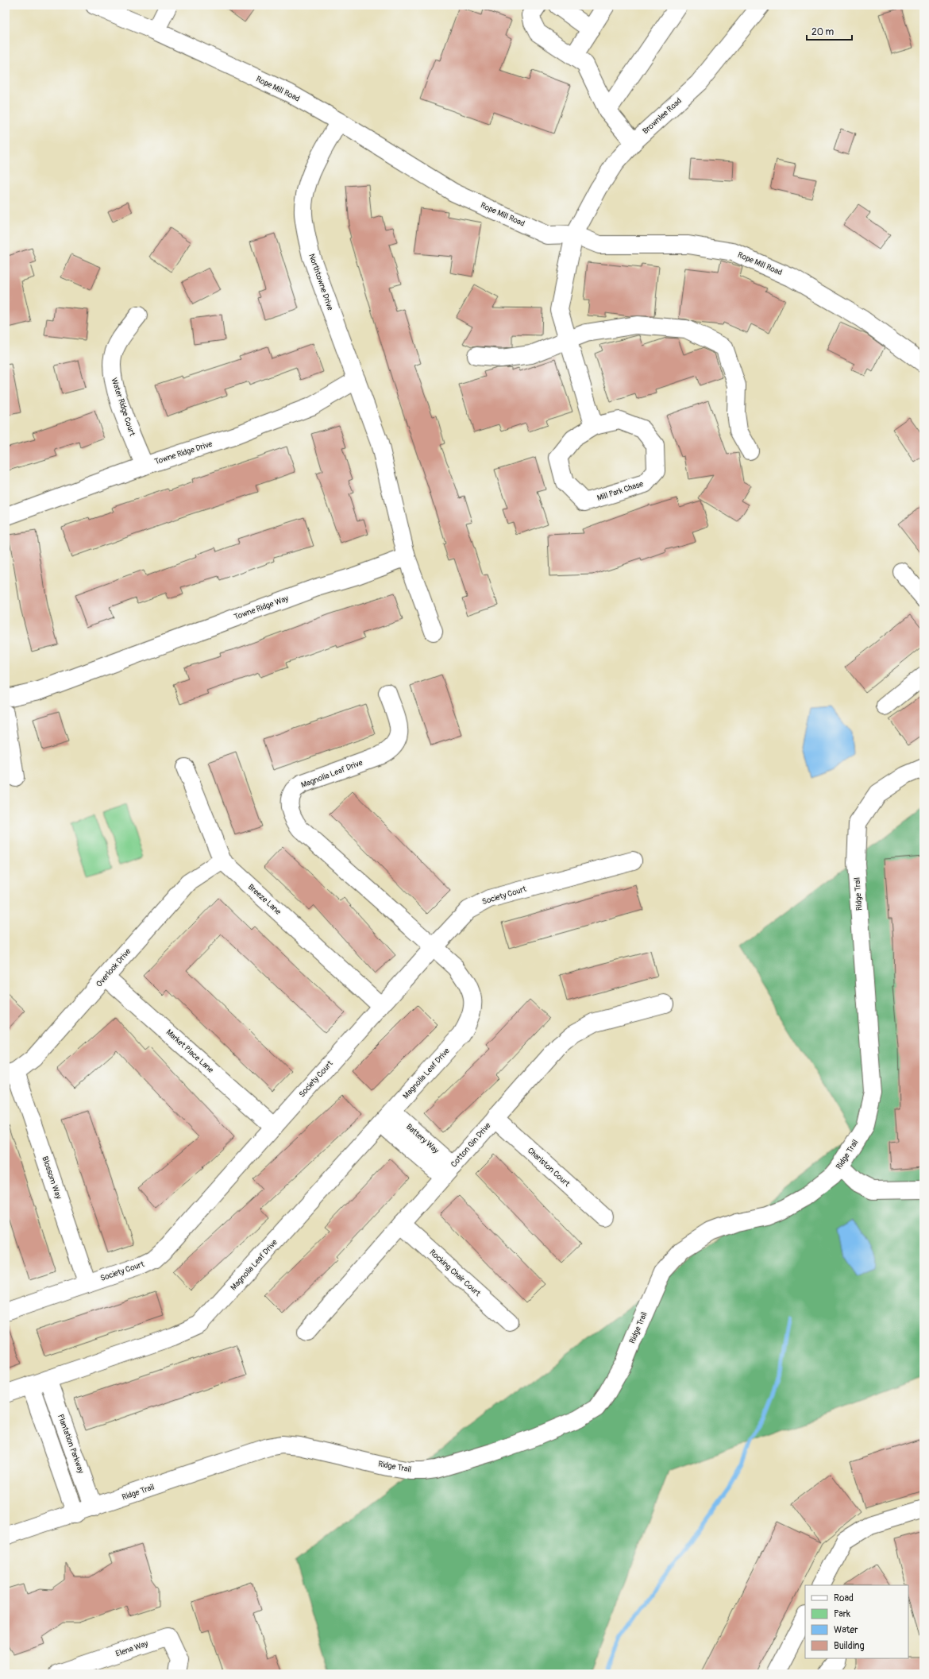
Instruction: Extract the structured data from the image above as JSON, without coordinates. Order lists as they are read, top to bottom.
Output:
{
  "streets": {
    "street": [
      "Rope Mill Road",
      "Brownlee Road",
      "Northtowne Drive",
      "Water Ridge Court",
      "Towne Ridge Drive",
      "Mill Park Chase",
      "Towne Ridge Way",
      "Magnolia Leaf Drive",
      "Ridge Trail",
      "Society Court",
      "Breeze Lane",
      "Overlook Drive",
      "Market Place Lane",
      "Battery Way",
      "Cotton Gin Drive",
      "Charlston Court",
      "Blossom Way",
      "Rocking Chair Court",
      "Plantation Parkway",
      "Elena Way"
    ]
  },
  "crossings": [
    ["Rope Mill Road", "Brownlee Road"],
    ["Rope Mill Road", "Northtowne Drive"],
    ["Northtowne Drive", "Towne Ridge Drive"],
    ["Northtowne Drive", "Towne Ridge Way"],
    ["Water Ridge Court", "Towne Ridge Drive"],
    ["Magnolia Leaf Drive", "Society Court"],
    ["Magnolia Leaf Drive", "Battery Way"],
    ["Magnolia Leaf Drive", "Plantation Parkway"],
    ["Ridge Trail", "Plantation Parkway"],
    ["Society Court", "Breeze Lane"],
    ["Society Court", "Market Place Lane"],
    ["Society Court", "Blossom Way"],
    ["Breeze Lane", "Overlook Drive"],
    ["Overlook Drive", "Market Place Lane"],
    ["Overlook Drive", "Blossom Way"],
    ["Battery Way", "Cotton Gin Drive"],
    ["Cotton Gin Drive", "Charlston Court"],
    ["Cotton Gin Drive", "Rocking Chair Court"]
  ],
  "legend": [
    "Road",
    "Park",
    "Water",
    "Building"
  ],
  "scale_bar": "20 m"
}
